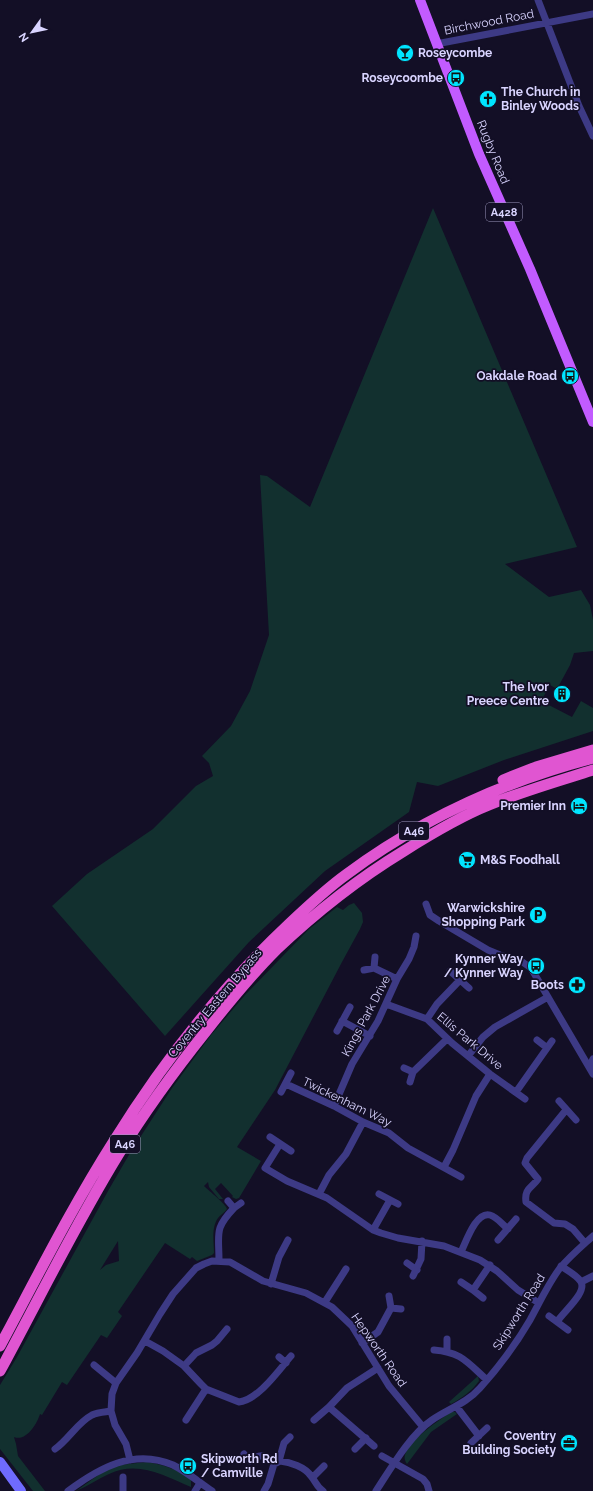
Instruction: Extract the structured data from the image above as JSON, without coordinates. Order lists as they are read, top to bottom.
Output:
{
  "streets": {
    "highway": ["A46", "Coventry Eastern Bypass"],
    "main road": ["Rugby Road", "A428"],
    "street": [
      "Birchwood Road",
      "Kings Park Drive",
      "Ellis Park Drive",
      "Twickenham Way",
      "Skipworth Road",
      "Hepworth Road"
    ]
  },
  "crossings": [
    ["Birchwood Road", "Rugby Road"],
    ["Kings Park Drive", "Ellis Park Drive"],
    ["Kings Park Drive", "Twickenham Way"],
    ["Skipworth Road", "Hepworth Road"]
  ],
  "places": {
    "bar": ["Roseycombe"],
    "bus stop": [
      "Roseycoombe",
      "Oakdale Road",
      "Kynner Way / Kynner Way",
      "Skipworth Rd / Camville"
    ],
    "church": ["The Church in Binley Woods"],
    "building": ["The Ivor Preece Centre"],
    "hotel": ["Premier Inn"],
    "supermarket": ["M&S Foodhall"],
    "parking": ["Warwickshire Shopping Park"],
    "pharmacy": ["Boots"],
    "office": ["Coventry Building Society"]
  },
  "north": "bottom left"
}
